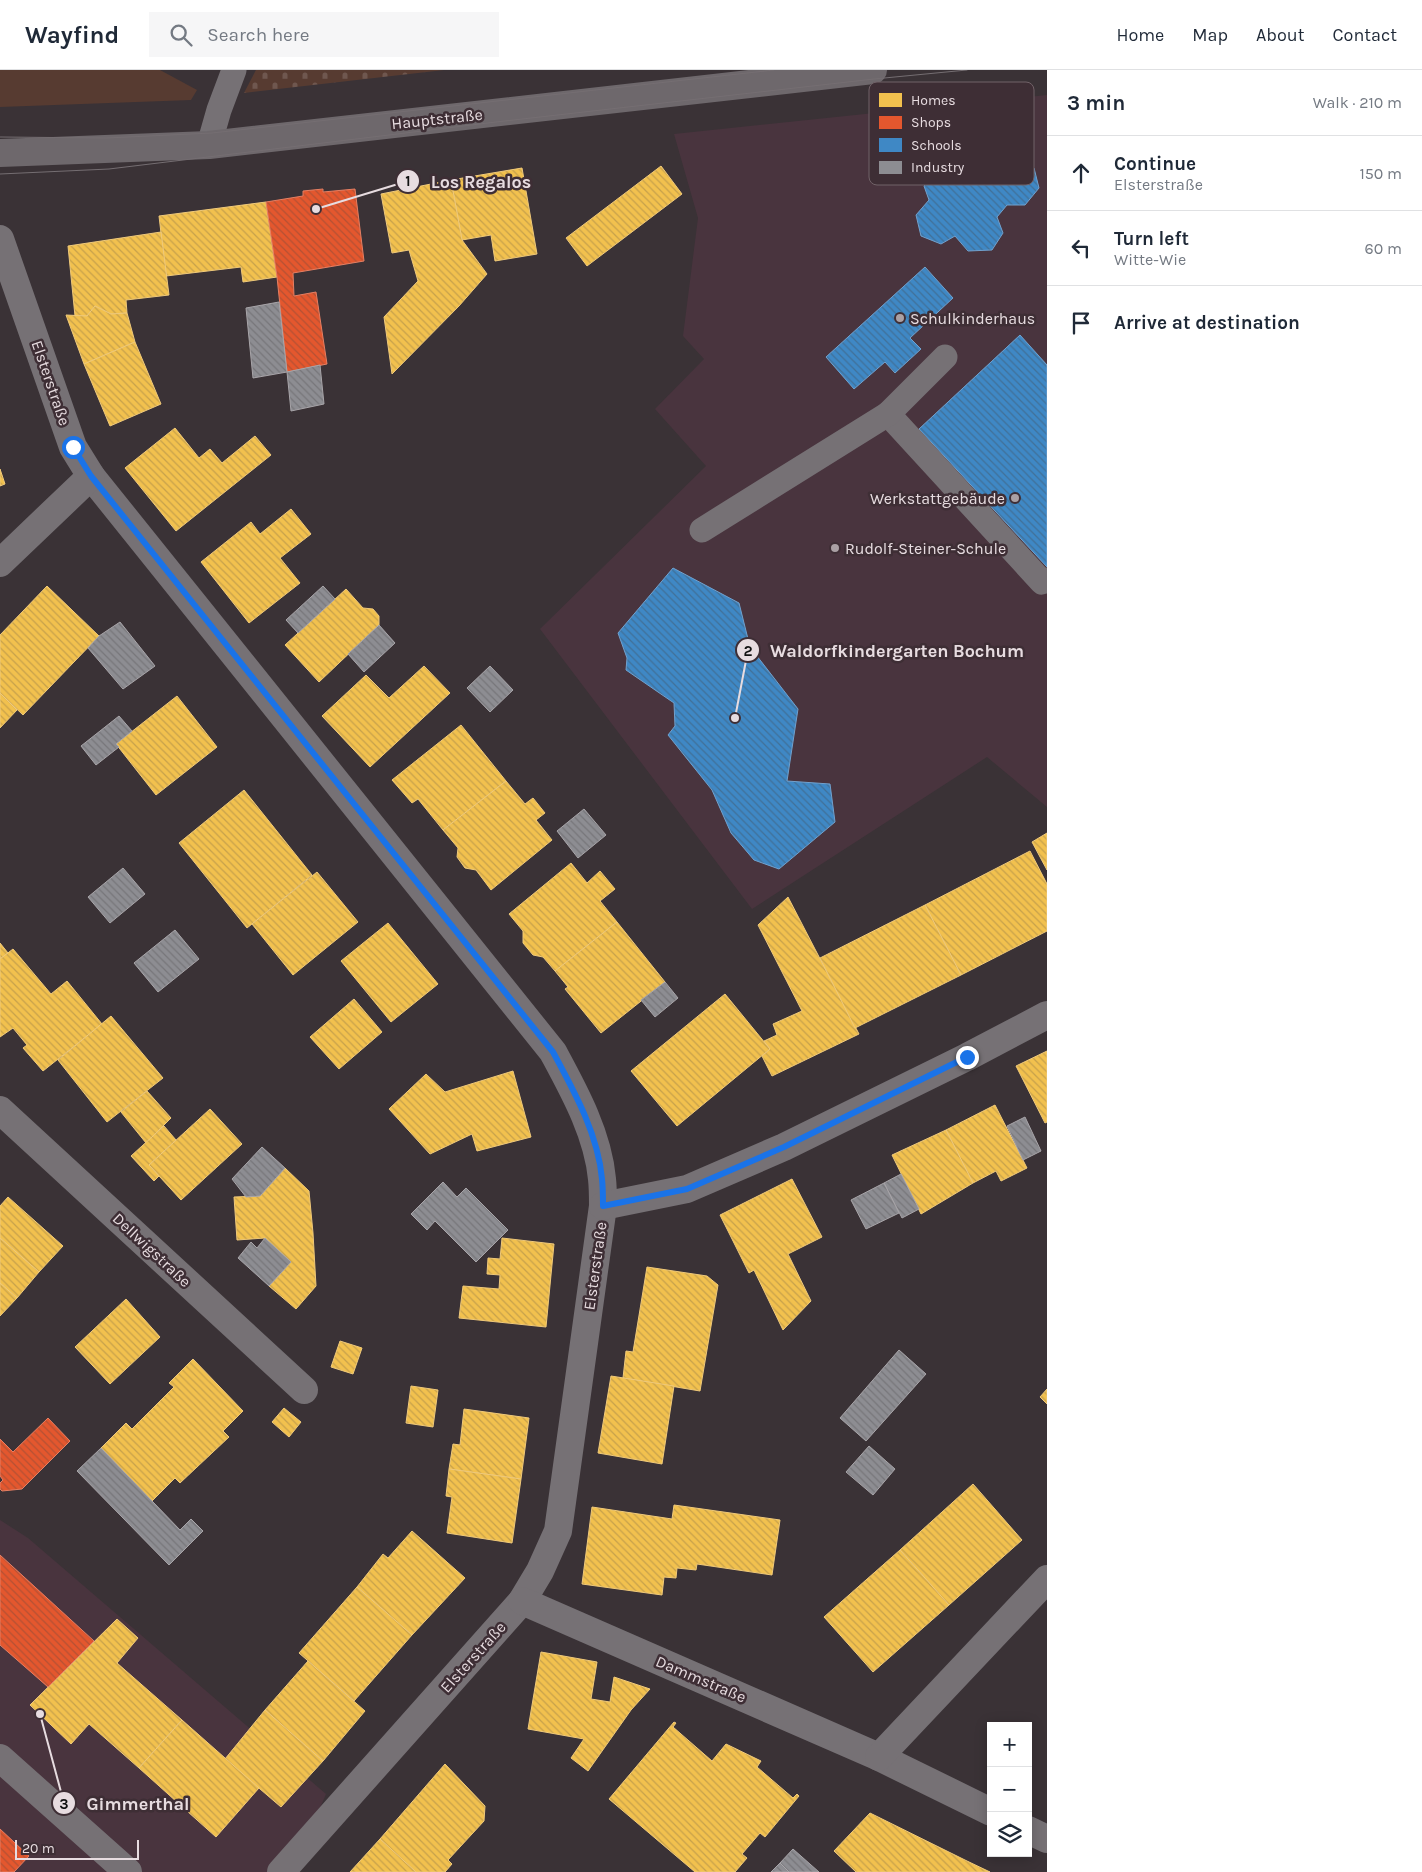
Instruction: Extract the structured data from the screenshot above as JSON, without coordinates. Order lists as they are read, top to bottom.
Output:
{
  "streets": {
    "main road": ["Hauptstraße"],
    "street": ["Elsterstraße", "Dellwigstraße", "Dammstraße"]
  },
  "crossings": [
    ["Elsterstraße", "Dammstraße"]
  ],
  "places": [
    "Los Regalos",
    "Schulkinderhaus",
    "Werkstattgebäude",
    "Rudolf-Steiner-Schule",
    "Waldorfkindergarten Bochum",
    "Gimmerthal"
  ],
  "legend": [
    "Homes",
    "Shops",
    "Schools",
    "Industry"
  ],
  "scale_bar": "20 m",
  "page": {
    "header": "Wayfind",
    "search": "Search here",
    "nav": [
      "Home",
      "Map",
      "About",
      "Contact"
    ],
    "heading": ["3 min", "Walk · 210 m"],
    "list": [
      ["Continue", "Elsterstraße", "150 m"],
      ["Turn left", "Witte-Wie", "60 m"],
      "Arrive at destination"
    ],
    "map_buttons": ["+", "−"],
    "scale": "20 m"
  }
}
